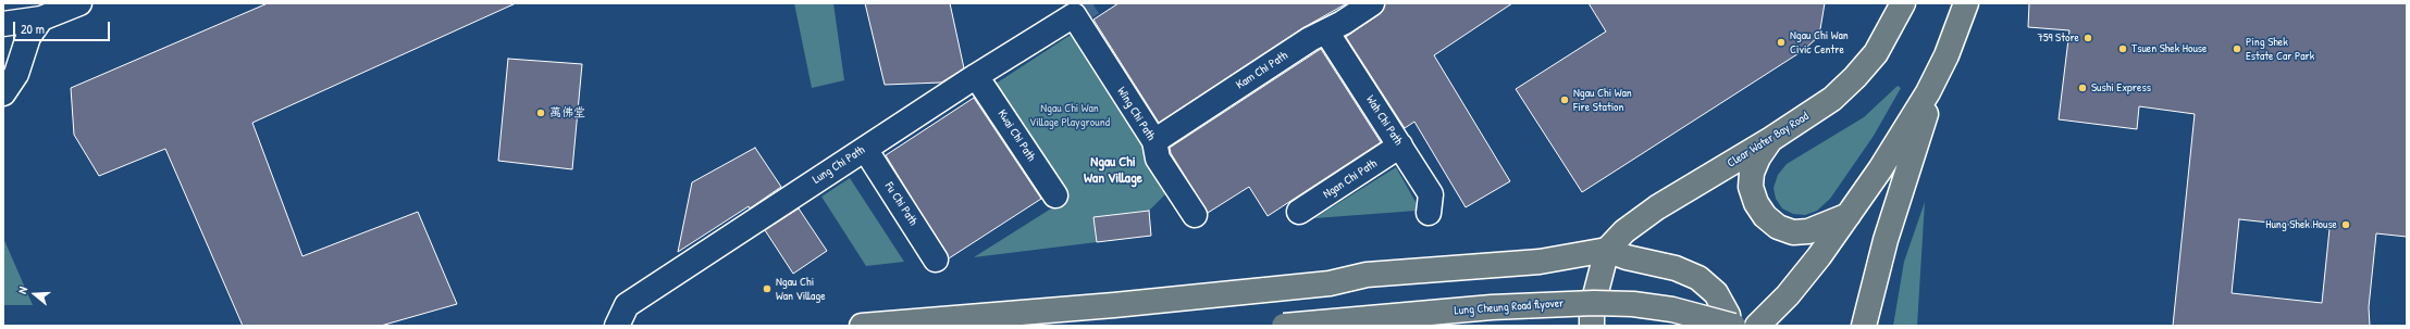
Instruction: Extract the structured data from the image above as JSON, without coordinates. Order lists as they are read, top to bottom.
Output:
{
  "streets": {
    "main road": ["Clear Water Bay Road", "Lung Cheung Road flyover"],
    "street": [
      "Kam Chi Path",
      "Wing Chi Path",
      "Wah Chi Path",
      "Kwai Chi Path",
      "Lung Chi Path",
      "Ngan Chi Path",
      "Fu Chi Path"
    ]
  },
  "crossings": [
    ["Kam Chi Path", "Wing Chi Path"],
    ["Kam Chi Path", "Wah Chi Path"],
    ["Wing Chi Path", "Lung Chi Path"],
    ["Wah Chi Path", "Ngan Chi Path"],
    ["Kwai Chi Path", "Lung Chi Path"],
    ["Lung Chi Path", "Fu Chi Path"]
  ],
  "districts": ["Ngau Chi Wan Village"],
  "parks": ["Ngau Chi Wan Village Playground"],
  "places": [
    "759 Store",
    "Ngau Chi Wan Civic Centre",
    "Tsuen Shek House",
    "Ping Shek Estate Car Park",
    "Sushi Express",
    "Ngau Chi Wan Fire Station",
    "萬佛堂",
    "Hung Shek House",
    "Ngau Chi Wan Village"
  ],
  "scale_bar": "20 m",
  "north": "left"
}
